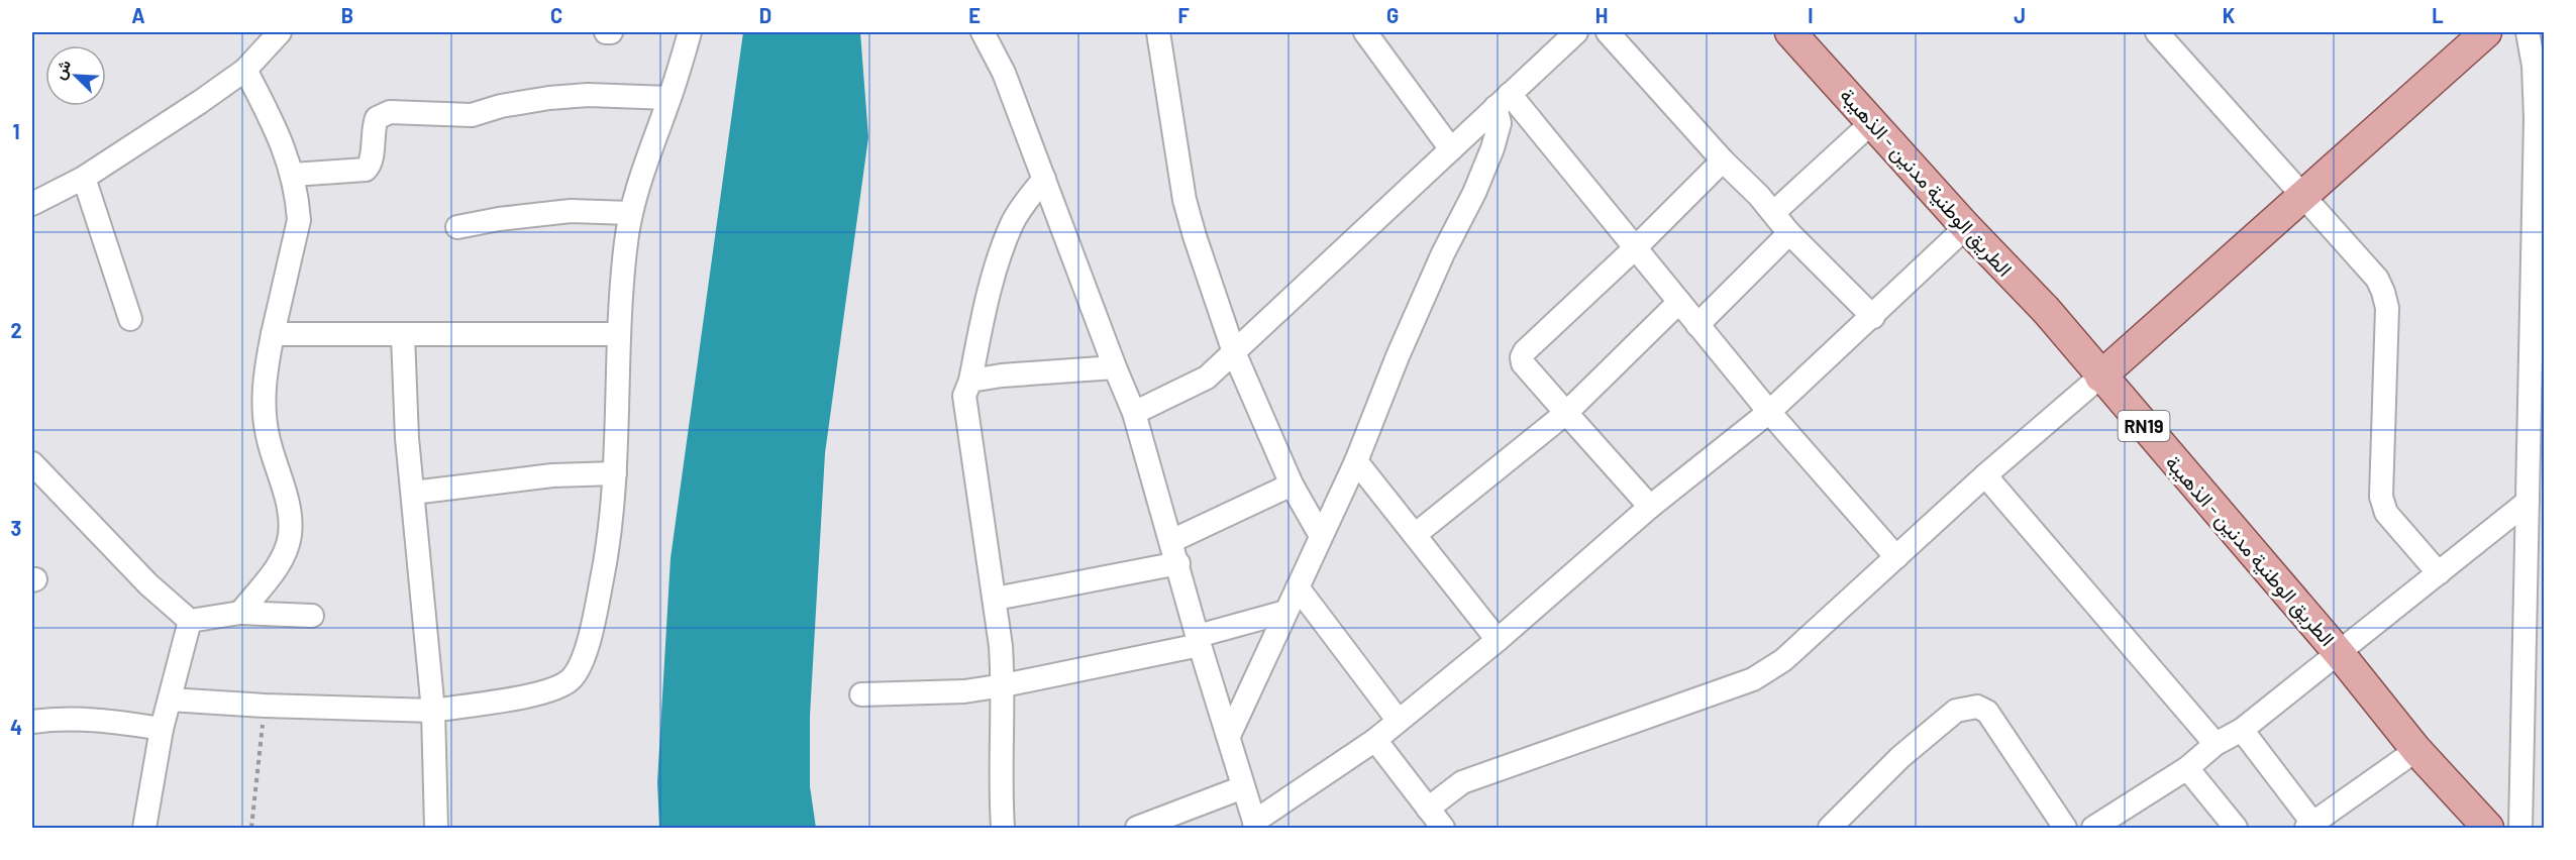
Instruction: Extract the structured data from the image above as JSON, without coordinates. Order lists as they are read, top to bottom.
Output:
{
  "streets": {
    "main road": ["الطريق الوطنية مدنين - الذهيبة", "RN19"]
  },
  "north": "top left",
  "grid": {
    "columns": [
      "A",
      "B",
      "C",
      "D",
      "E",
      "F",
      "G",
      "H",
      "I",
      "J",
      "K",
      "L"
    ],
    "rows": [
      "1",
      "2",
      "3",
      "4"
    ]
  }
}
